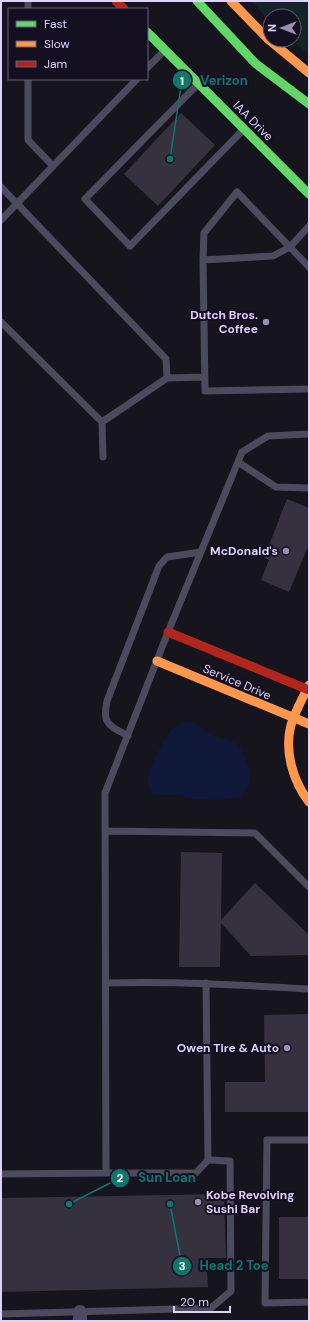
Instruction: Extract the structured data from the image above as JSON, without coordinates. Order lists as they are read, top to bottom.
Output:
{
  "streets": {
    "main road": ["IAA Drive", "Service Drive"]
  },
  "places": [
    "Verizon",
    "Dutch Bros. Coffee",
    "McDonald's",
    "Owen Tire & Auto",
    "Kobe Revolving Sushi Bar",
    "Sun Loan",
    "Head 2 Toe"
  ],
  "legend": ["Fast", "Slow", "Jam"],
  "scale_bar": "20 m",
  "north": "left"
}
